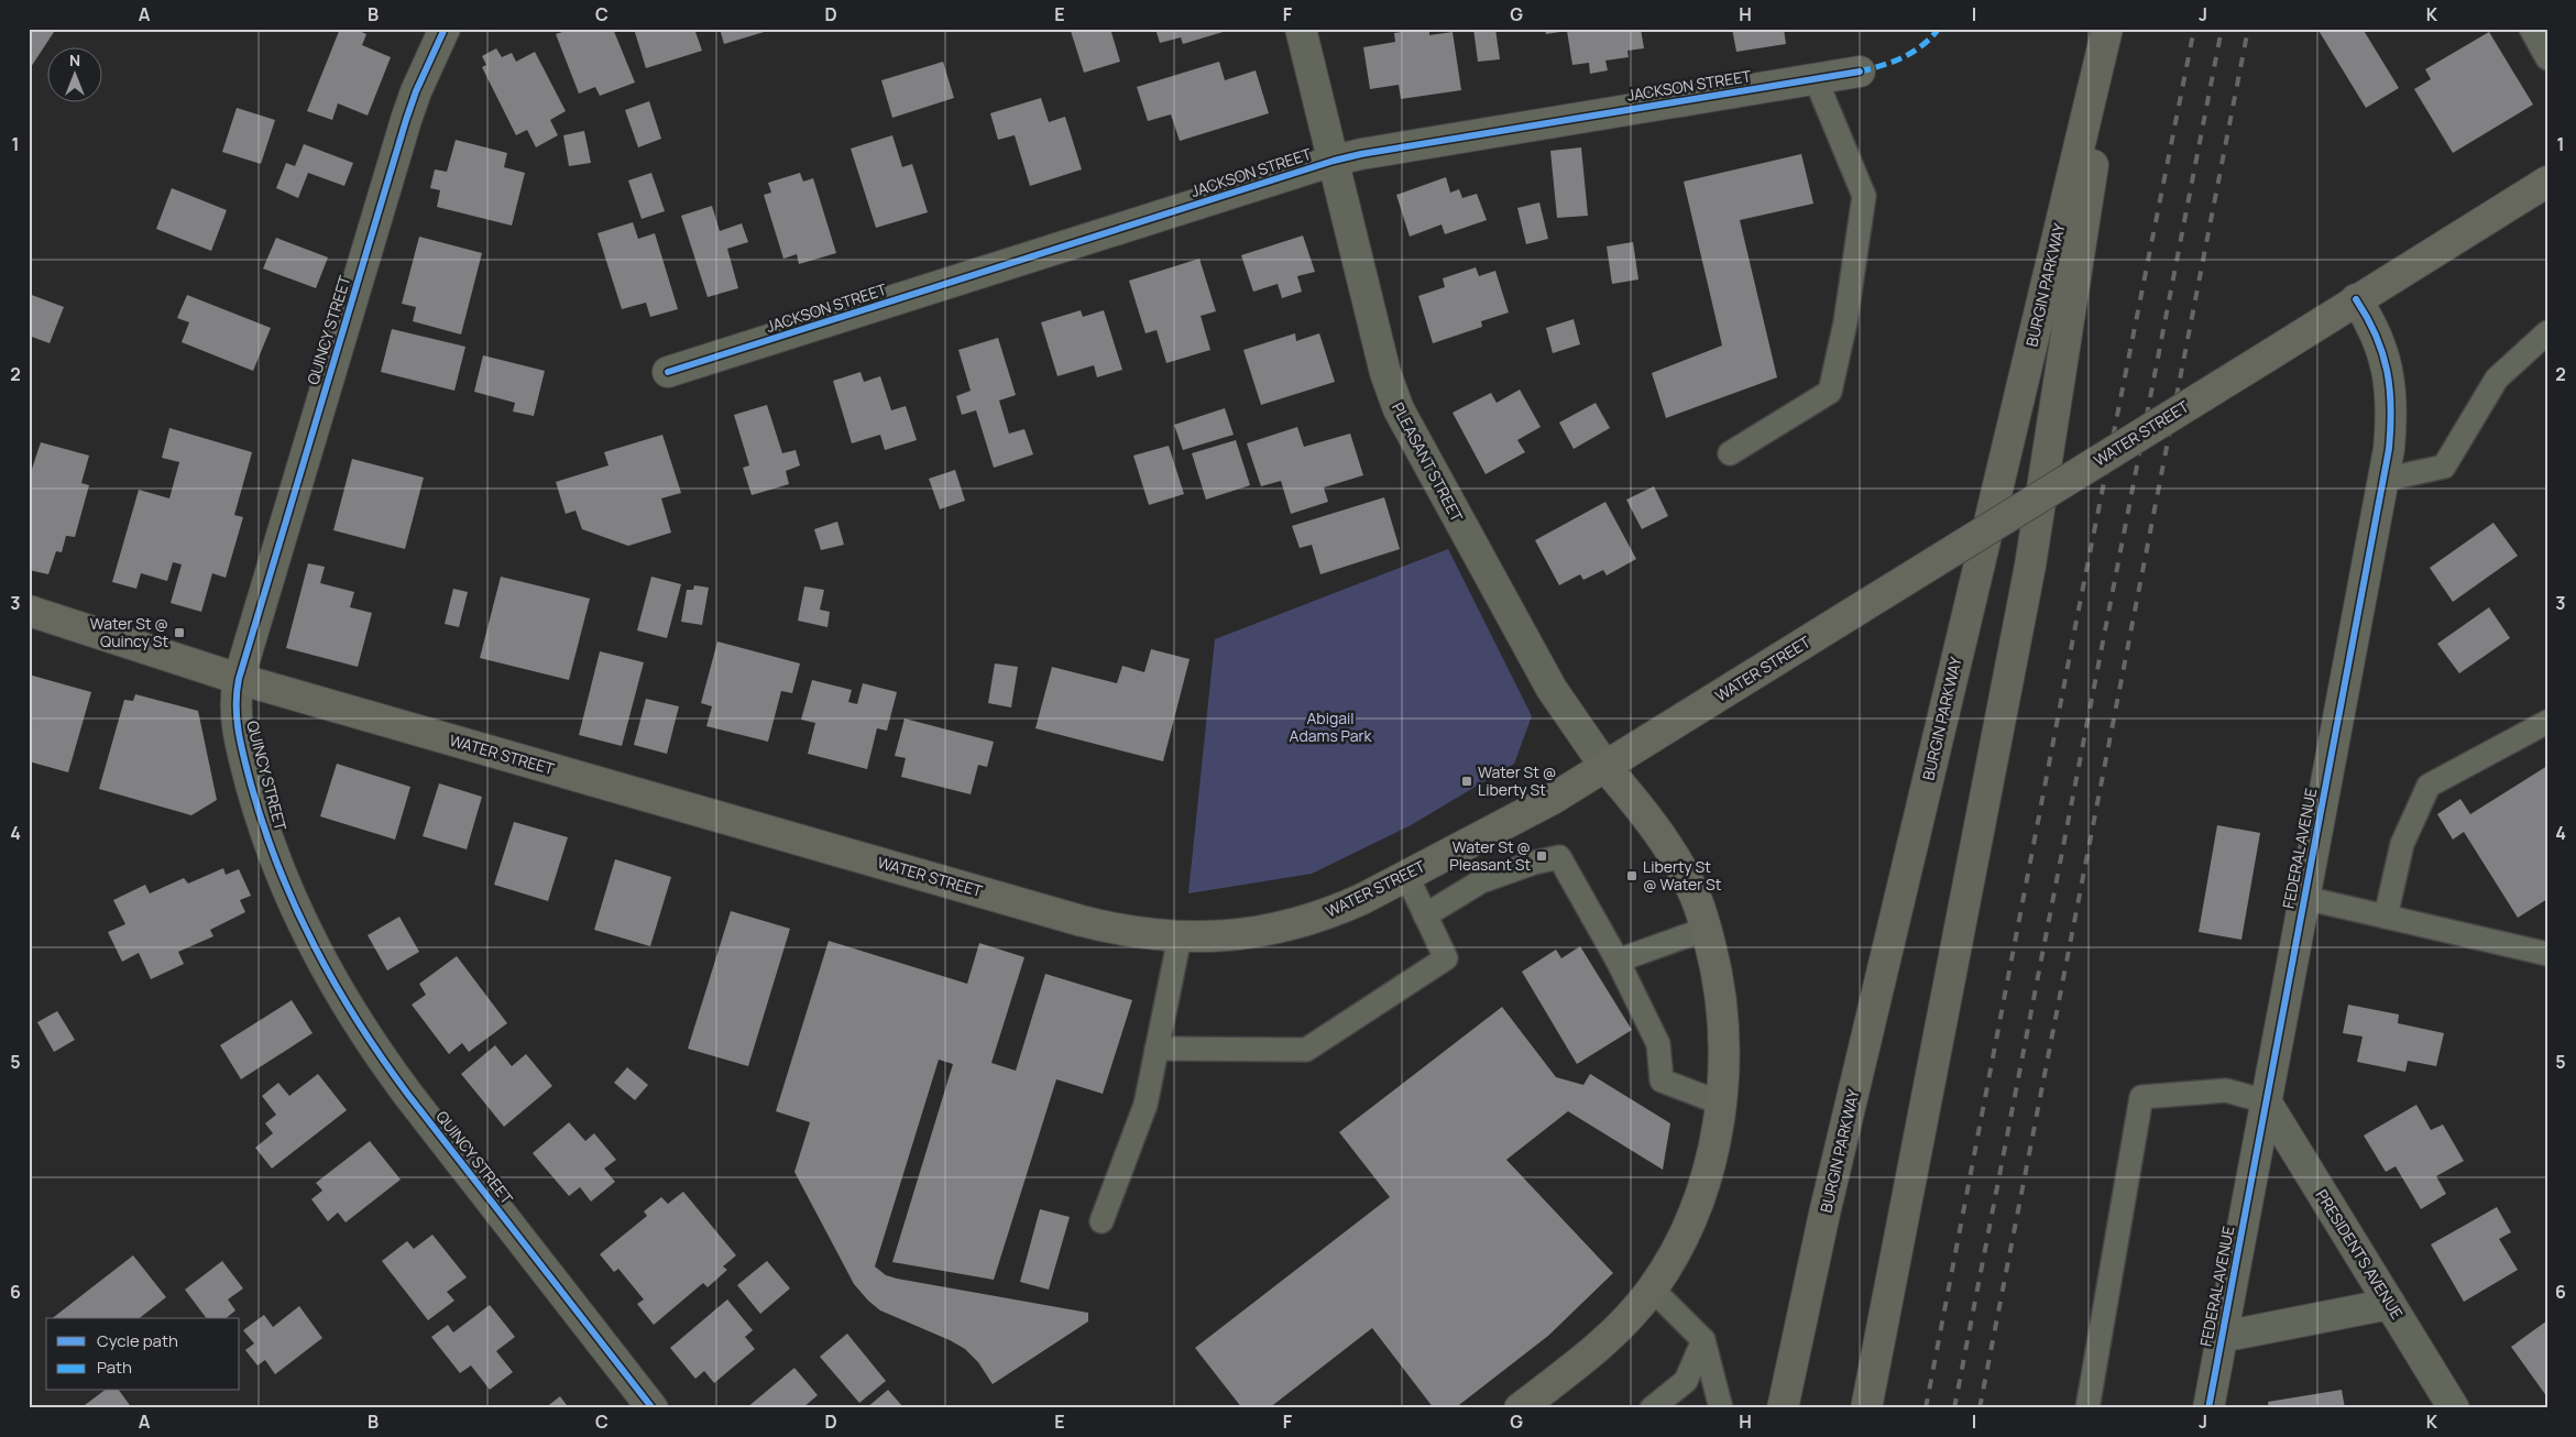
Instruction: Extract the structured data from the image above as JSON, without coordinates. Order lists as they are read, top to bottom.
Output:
{
  "streets": {
    "main road": ["BURGIN PARKWAY", "WATER STREET"],
    "street": [
      "JACKSON STREET",
      "QUINCY STREET",
      "PLEASANT STREET",
      "FEDERAL AVENUE",
      "PRESIDENTS AVENUE"
    ]
  },
  "crossings": [
    ["JACKSON STREET", "PLEASANT STREET"],
    ["QUINCY STREET", "WATER STREET"],
    ["WATER STREET", "PLEASANT STREET"],
    ["WATER STREET", "FEDERAL AVENUE"],
    ["FEDERAL AVENUE", "PRESIDENTS AVENUE"]
  ],
  "parks": ["Abigail Adams Park"],
  "places": {
    "transit": [
      "Water St @ Quincy St",
      "Water St @ Liberty St",
      "Water St @ Pleasant St",
      "Liberty St @ Water St"
    ]
  },
  "legend": ["Cycle path", "Path"],
  "north": "top",
  "grid": {
    "columns": [
      "A",
      "B",
      "C",
      "D",
      "E",
      "F",
      "G",
      "H",
      "I",
      "J",
      "K"
    ],
    "rows": [
      "1",
      "2",
      "3",
      "4",
      "5",
      "6"
    ]
  }
}
